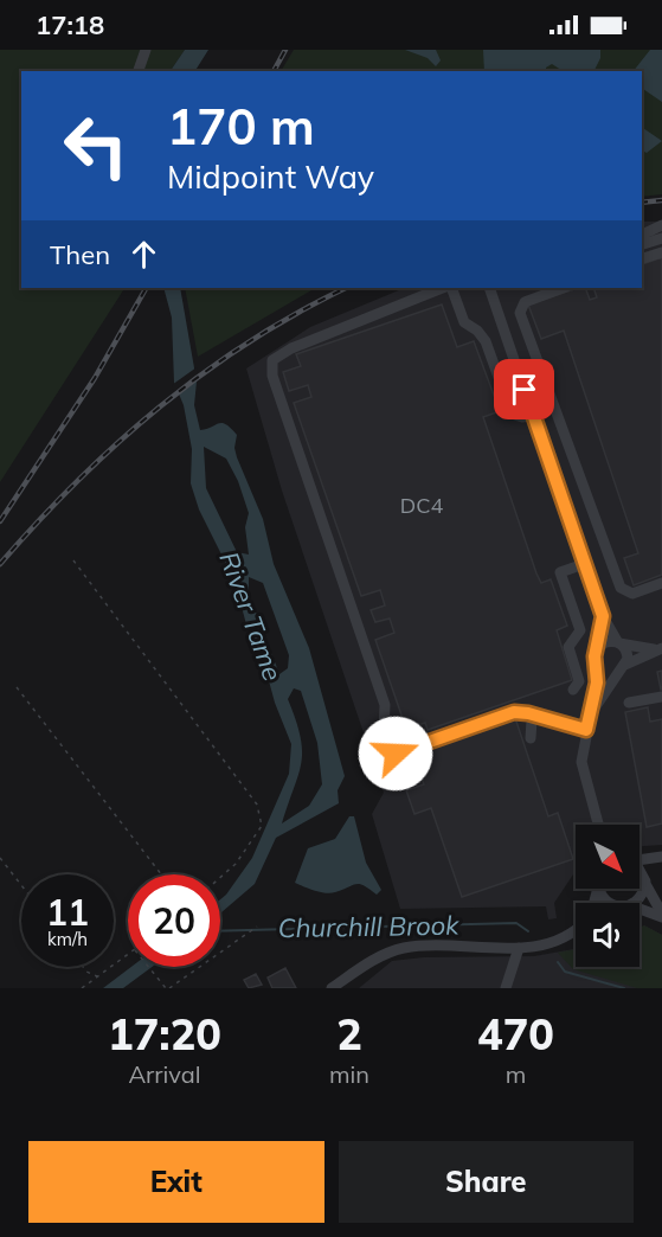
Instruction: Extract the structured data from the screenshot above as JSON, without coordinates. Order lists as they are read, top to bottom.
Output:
{
  "water": ["River Tame", "Churchill Brook"],
  "house_numbers": ["DC4"],
  "north": "bottom right",
  "page": {
    "status": "17:18",
    "turn": ["170 m", "Midpoint Way"],
    "then": "Then",
    "speed": "11 km/h",
    "limit": "20",
    "eta": [
      "17:20",
      "Arrival",
      "2",
      "min",
      "470",
      "m"
    ],
    "buttons": ["Exit", "Share"]
  }
}
